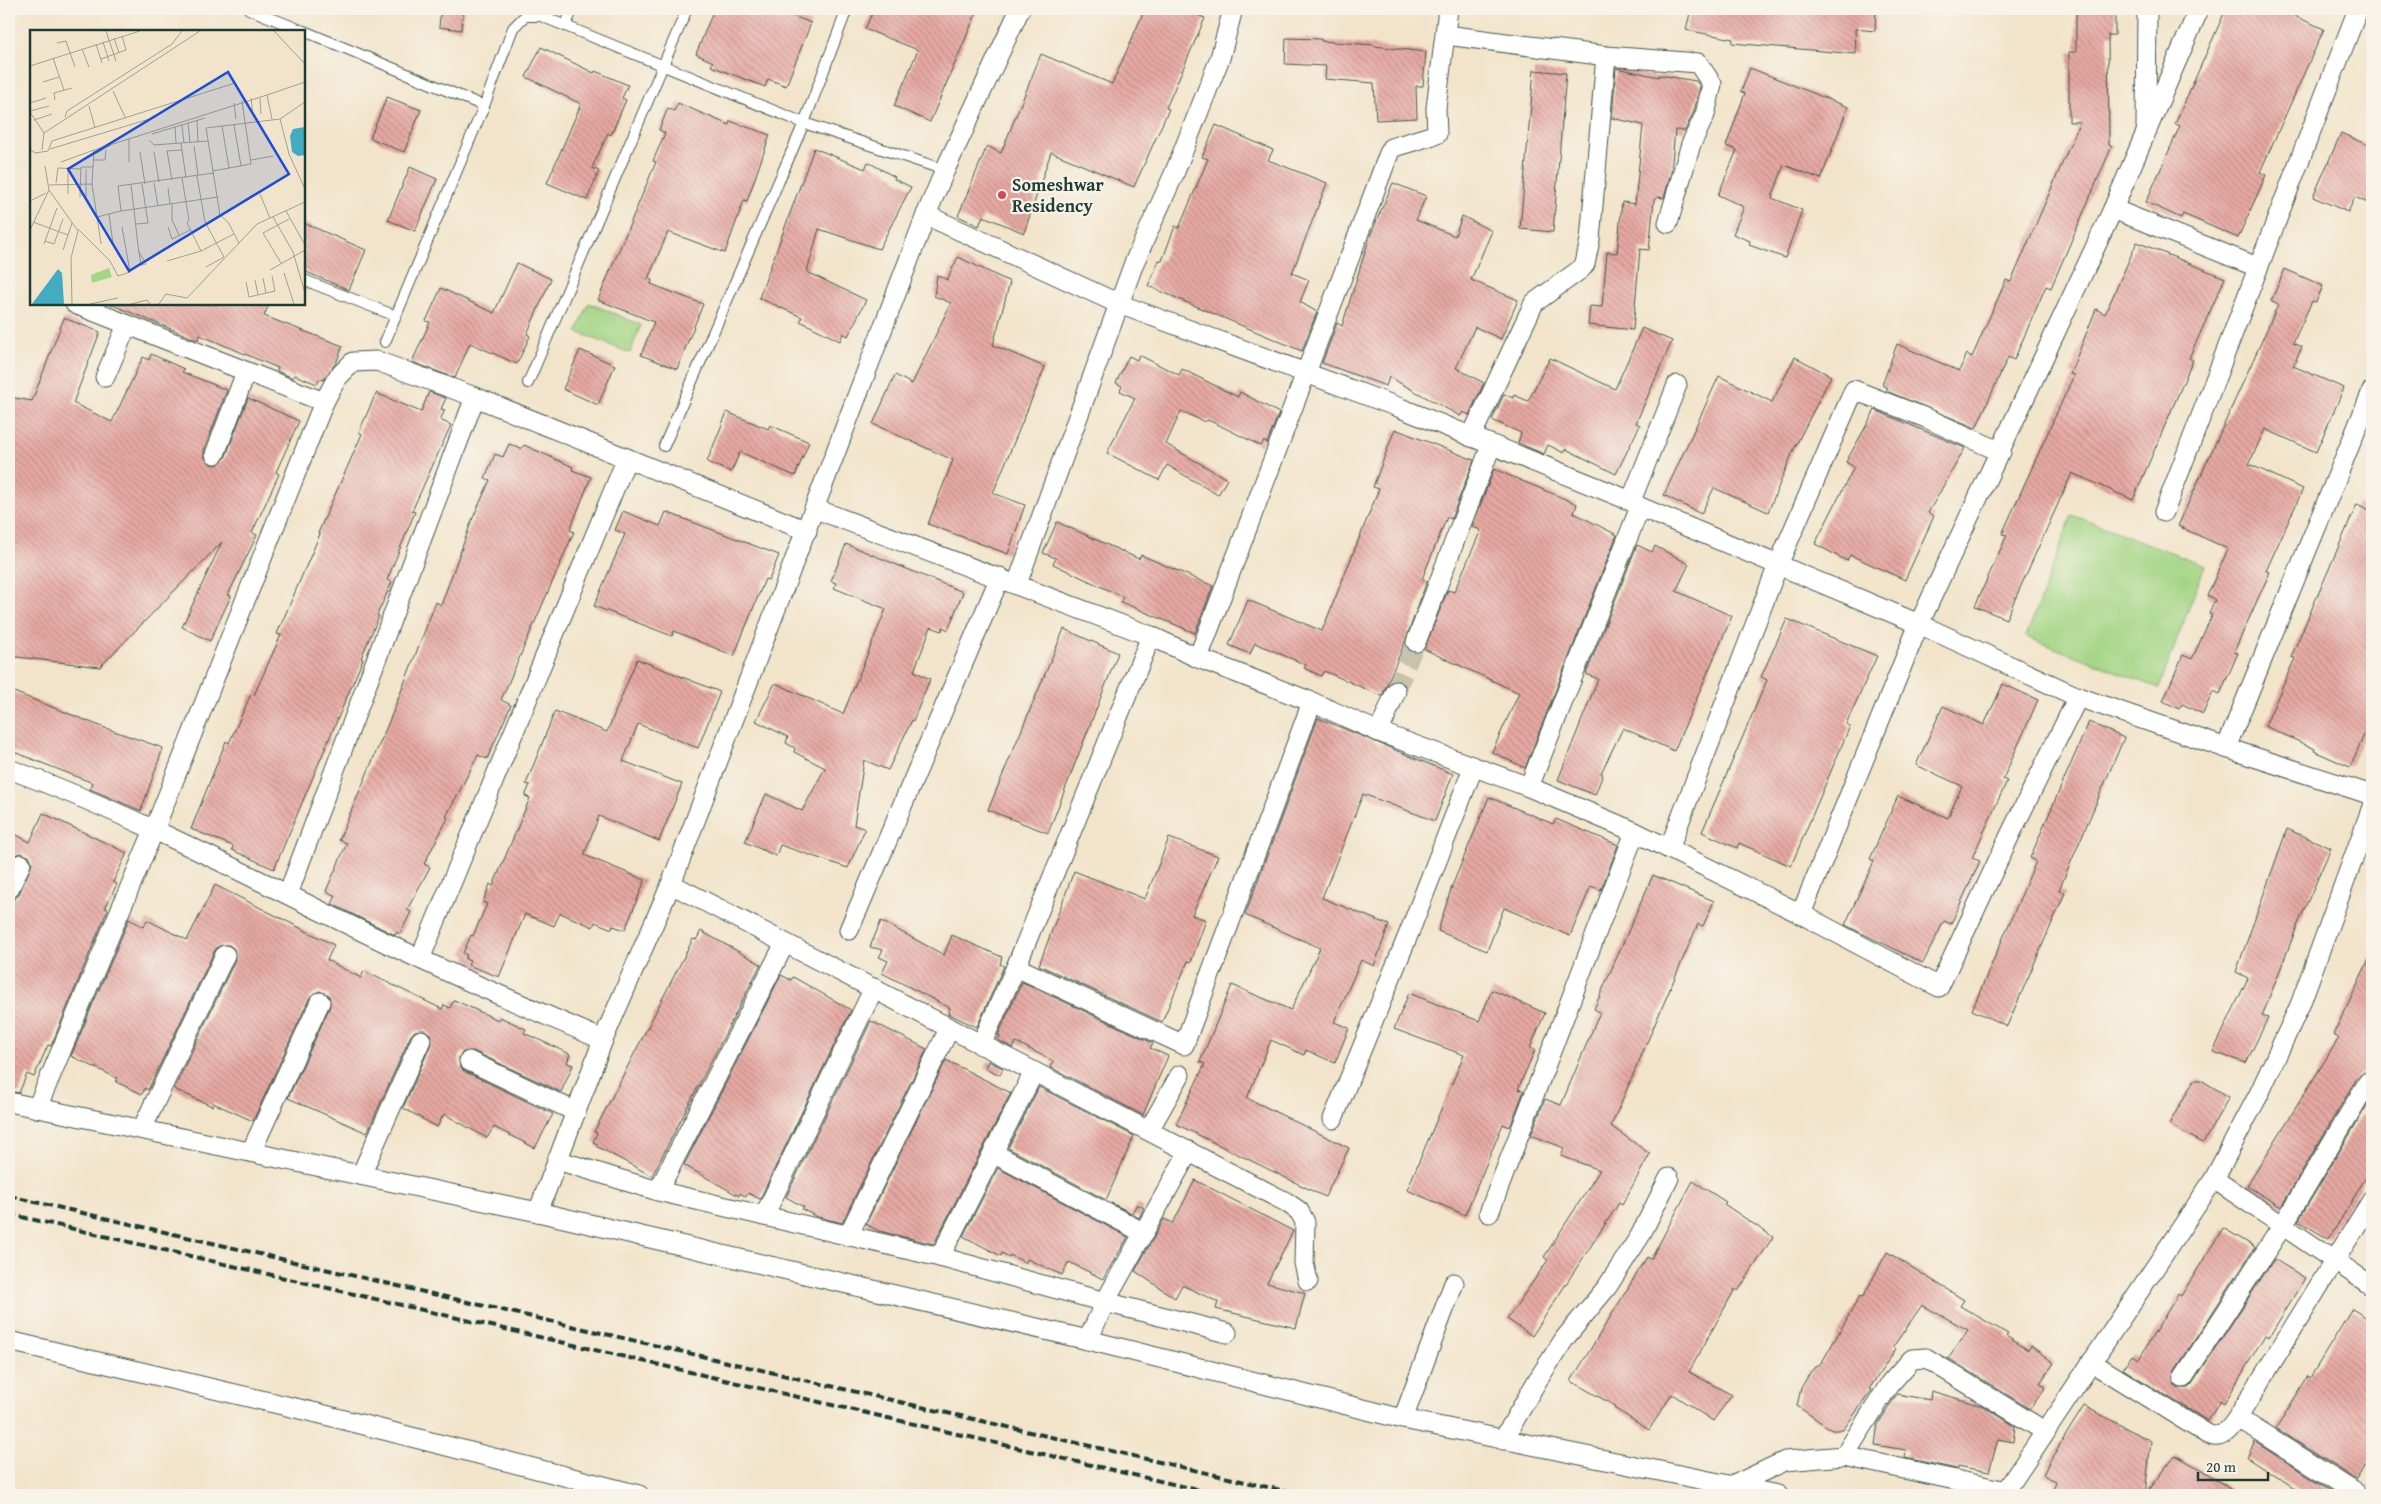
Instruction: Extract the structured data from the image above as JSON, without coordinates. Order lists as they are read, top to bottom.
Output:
{
  "places": ["Someshwar Residency"],
  "scale_bar": "20 m"
}
